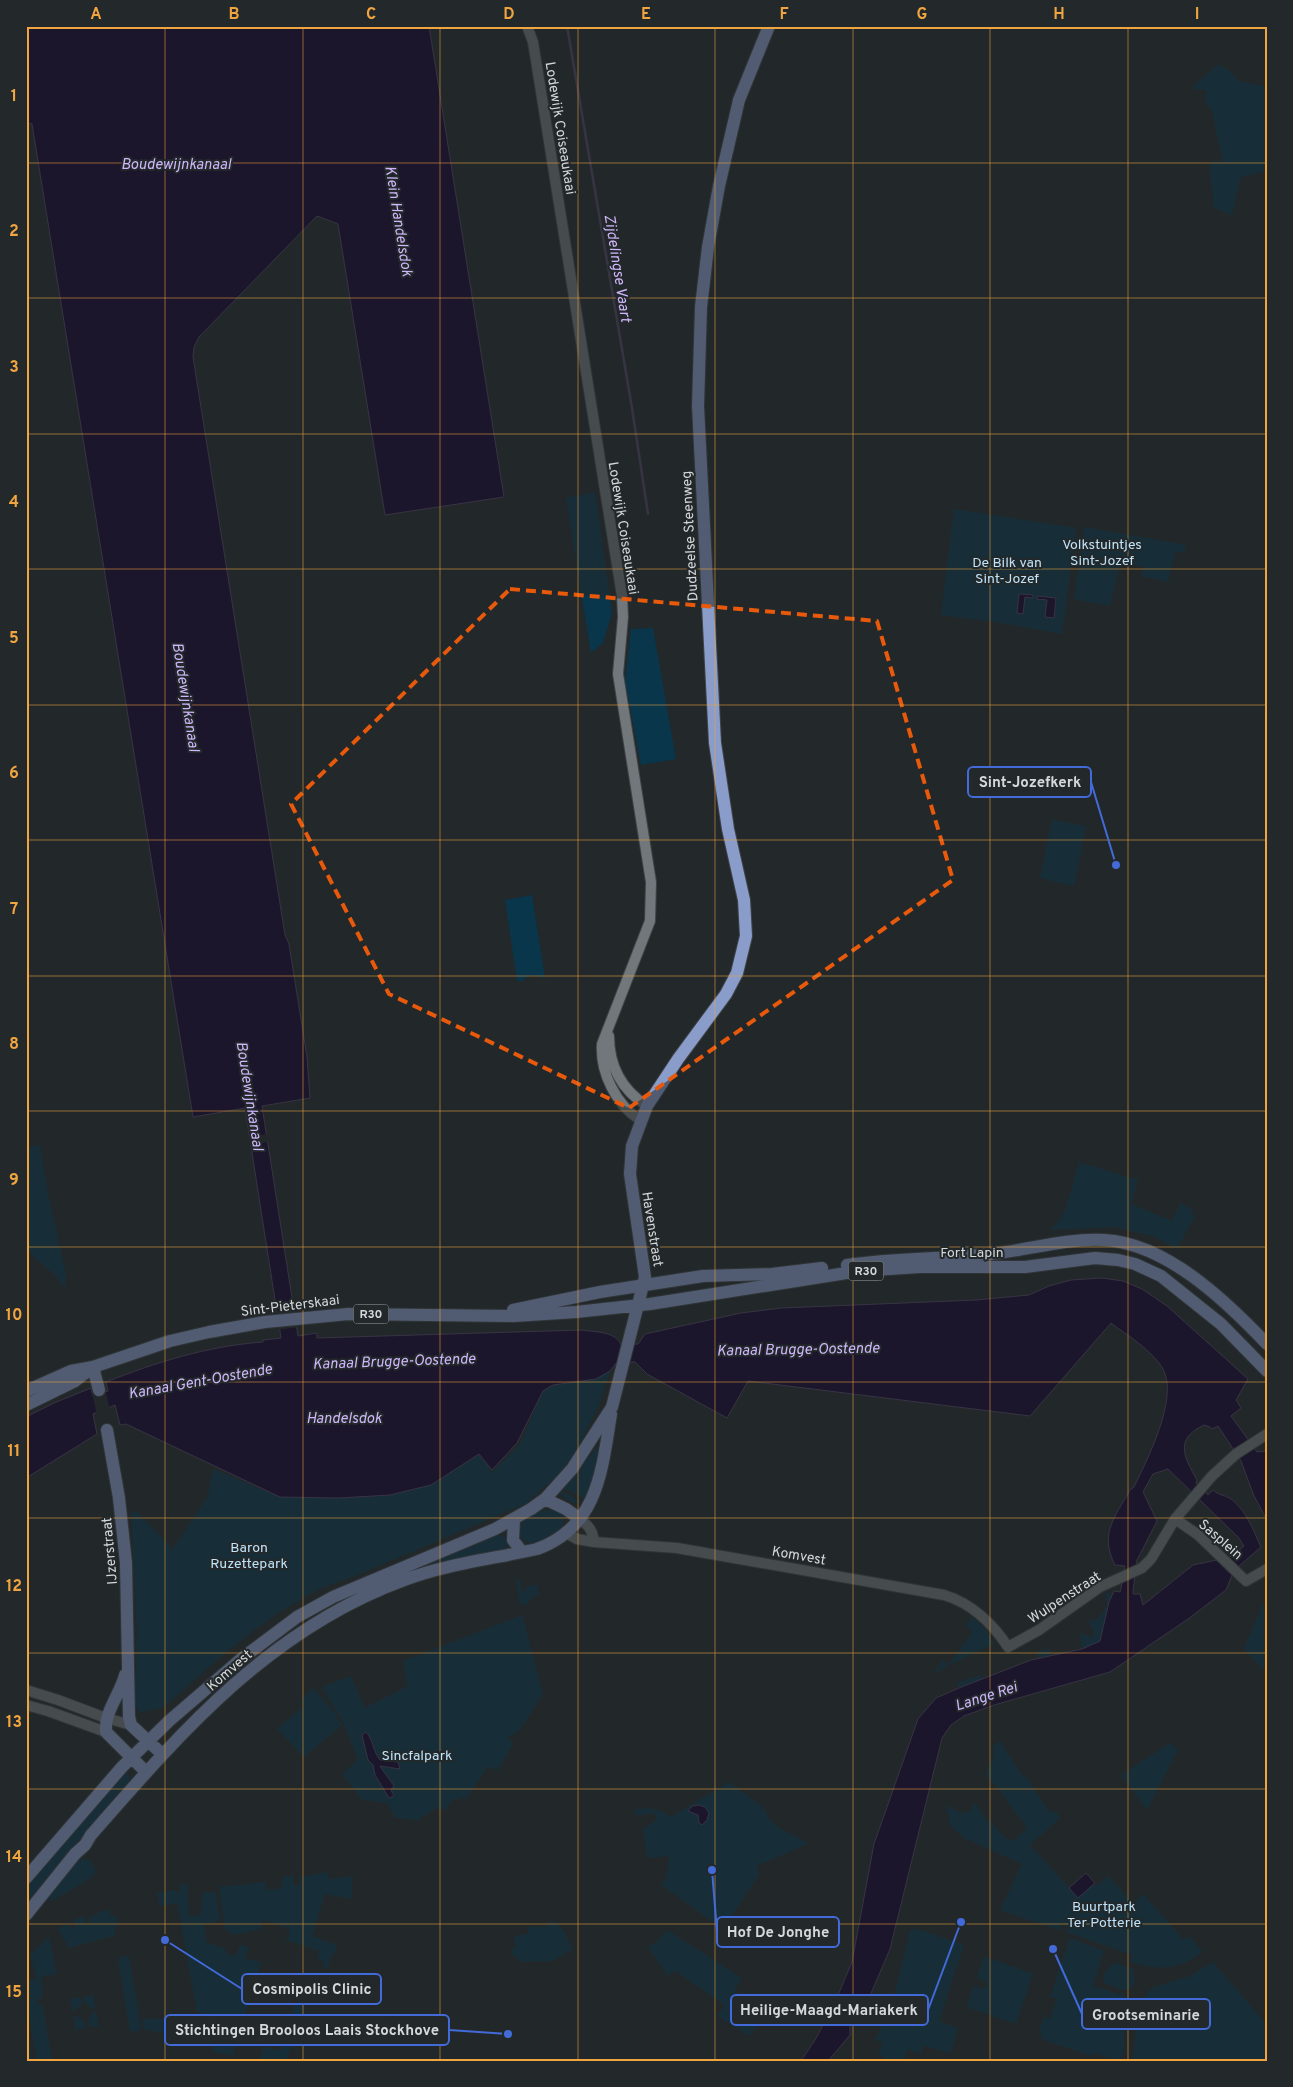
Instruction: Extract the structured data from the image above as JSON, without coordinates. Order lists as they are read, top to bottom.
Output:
{
  "streets": {
    "main road": [
      "Dudzeelse Steenweg",
      "Havenstraat",
      "Fort Lapin",
      "R30",
      "Sint-Pieterskaai",
      "IJzerstraat",
      "Komvest"
    ],
    "street": ["Lodewijk Coiseaukaai", "Sasplein", "Wulpenstraat"]
  },
  "crossings": [
    ["Lodewijk Coiseaukaai", "Havenstraat"],
    ["Dudzeelse Steenweg", "Havenstraat"],
    ["Havenstraat", "Fort Lapin"],
    ["Havenstraat", "Sint-Pieterskaai"],
    ["Havenstraat", "Komvest"],
    ["Fort Lapin", "Sint-Pieterskaai"],
    ["Sasplein", "Wulpenstraat"],
    ["Komvest", "Wulpenstraat"]
  ],
  "water": [
    "Boudewijnkanaal",
    "Klein Handelsdok",
    "Zijdelingse Vaart",
    "Kanaal Brugge-Oostende",
    "Kanaal Gent-Oostende",
    "Handelsdok",
    "Lange Rei"
  ],
  "parks": [
    "Volkstuintjes Sint-Jozef",
    "De Bilk van Sint-Jozef",
    "Baron Ruzettepark",
    "Sincfalpark",
    "Buurtpark Ter Potterie"
  ],
  "places": [
    "Sint-Jozefkerk",
    "Hof De Jonghe",
    "Heilige-Maagd-Mariakerk",
    "Cosmipolis Clinic",
    "Grootseminarie",
    "Stichtingen Brooloos Laais Stockhove"
  ],
  "grid": {
    "columns": [
      "A",
      "B",
      "C",
      "D",
      "E",
      "F",
      "G",
      "H",
      "I"
    ],
    "rows": [
      "1",
      "2",
      "3",
      "4",
      "5",
      "6",
      "7",
      "8",
      "9",
      "10",
      "11",
      "12",
      "13",
      "14",
      "15"
    ]
  }
}
